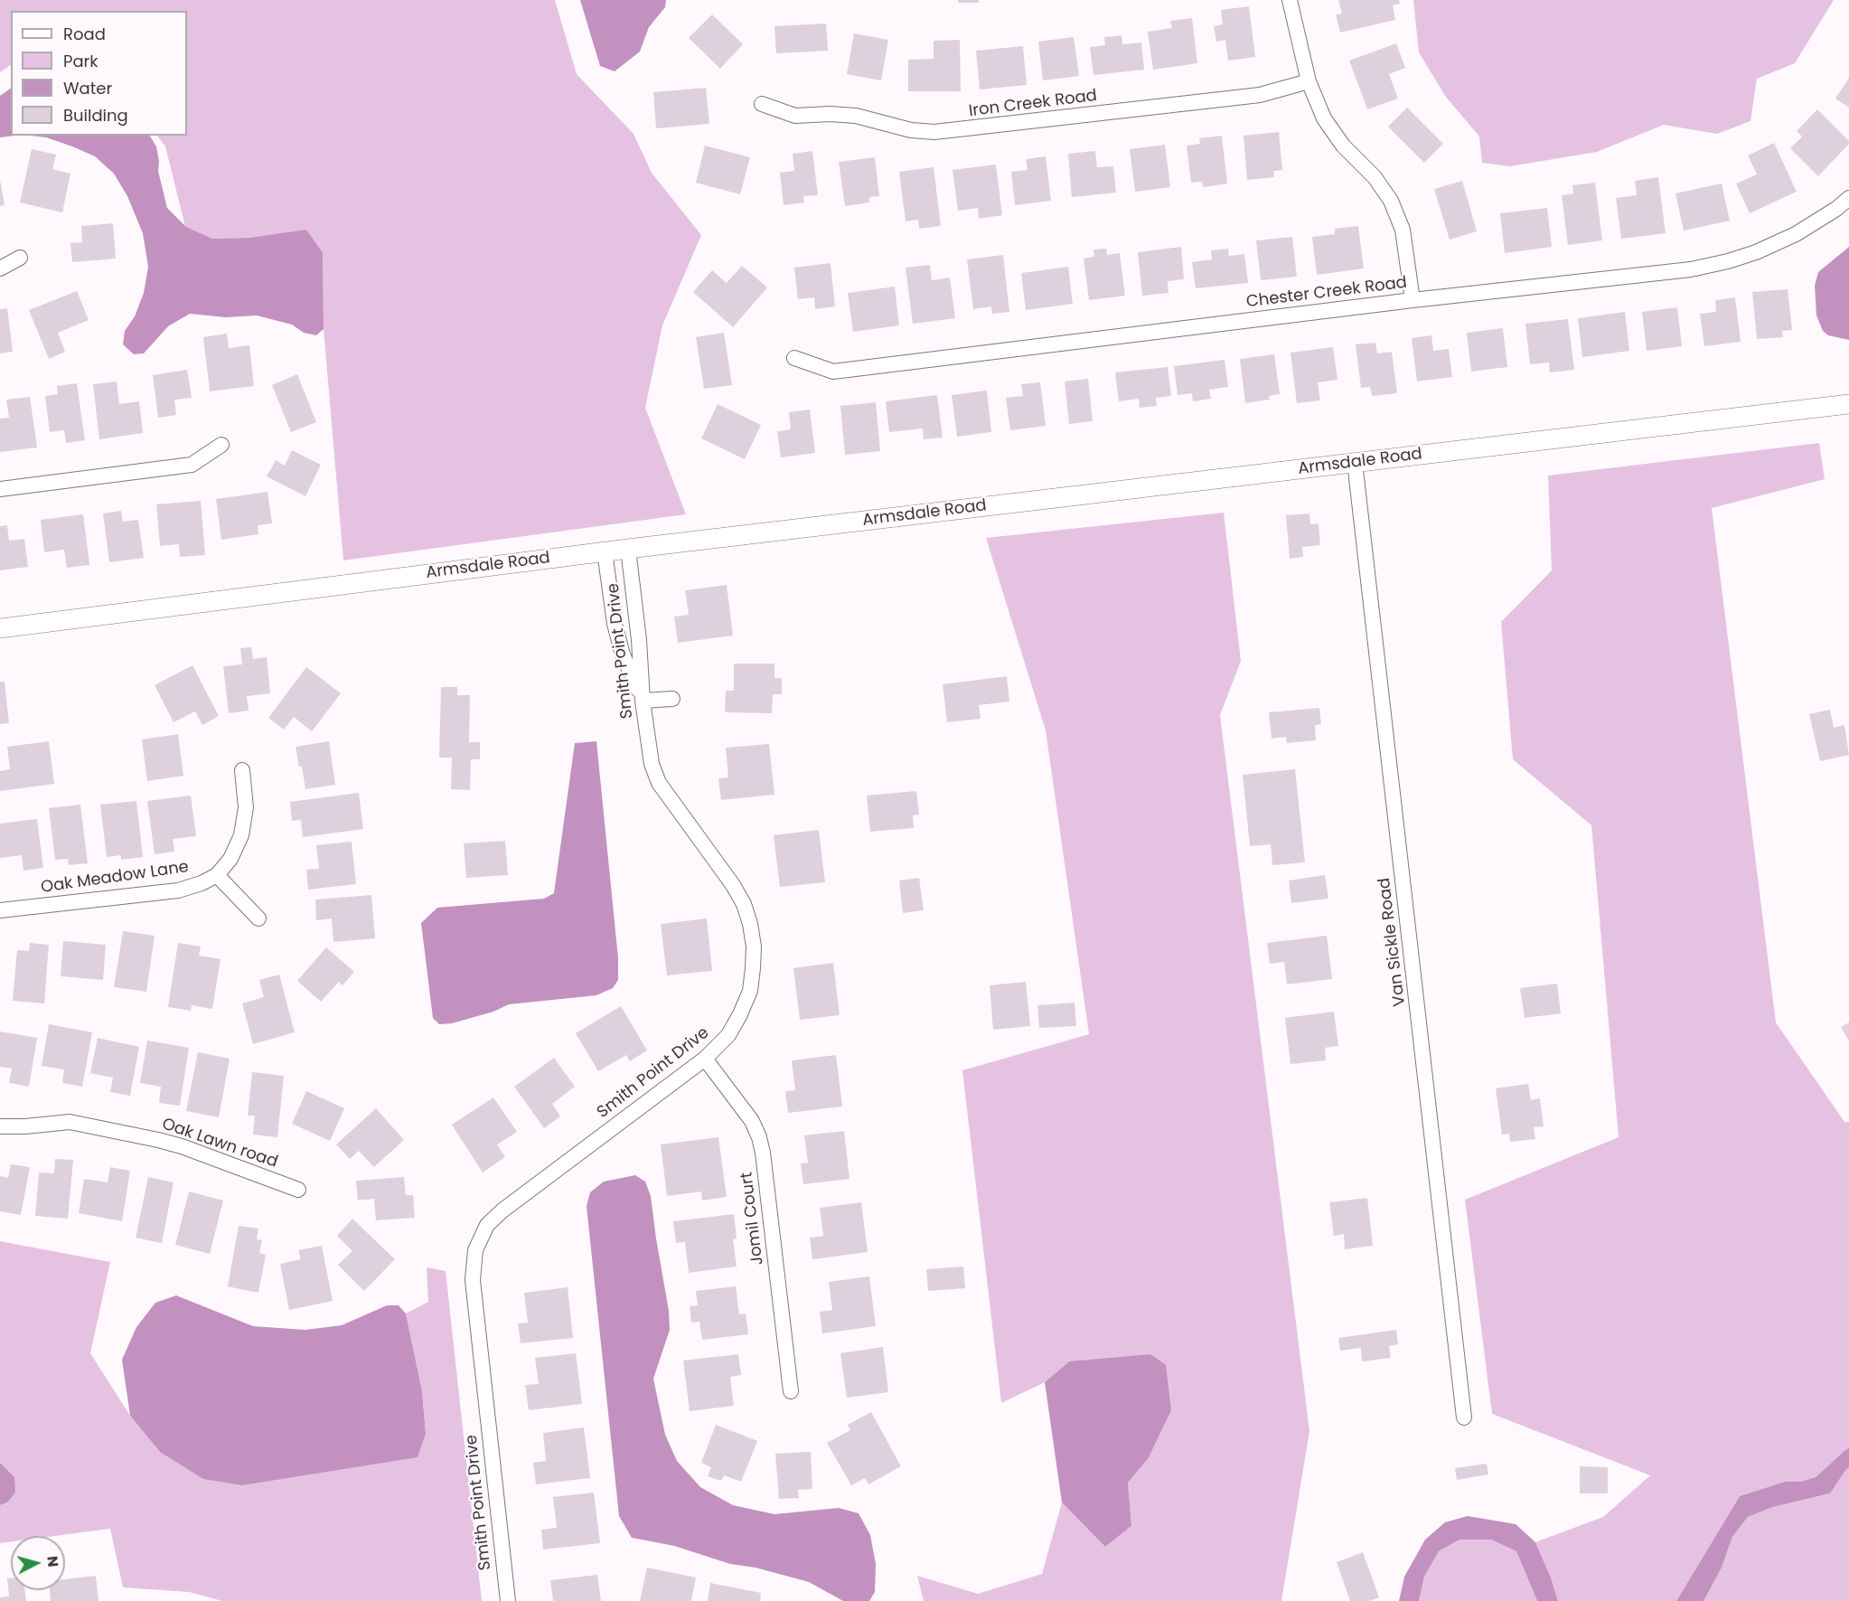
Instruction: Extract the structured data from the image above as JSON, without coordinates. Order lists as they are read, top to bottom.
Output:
{
  "streets": {
    "street": [
      "Iron Creek Road",
      "Chester Creek Road",
      "Armsdale Road",
      "Smith Point Drive",
      "Oak Meadow Lane",
      "Van Sickle Road",
      "Oak Lawn road",
      "Jomil Court"
    ]
  },
  "crossings": [
    ["Armsdale Road", "Smith Point Drive"],
    ["Armsdale Road", "Van Sickle Road"],
    ["Smith Point Drive", "Jomil Court"]
  ],
  "legend": [
    "Road",
    "Park",
    "Water",
    "Building"
  ],
  "north": "right"
}
